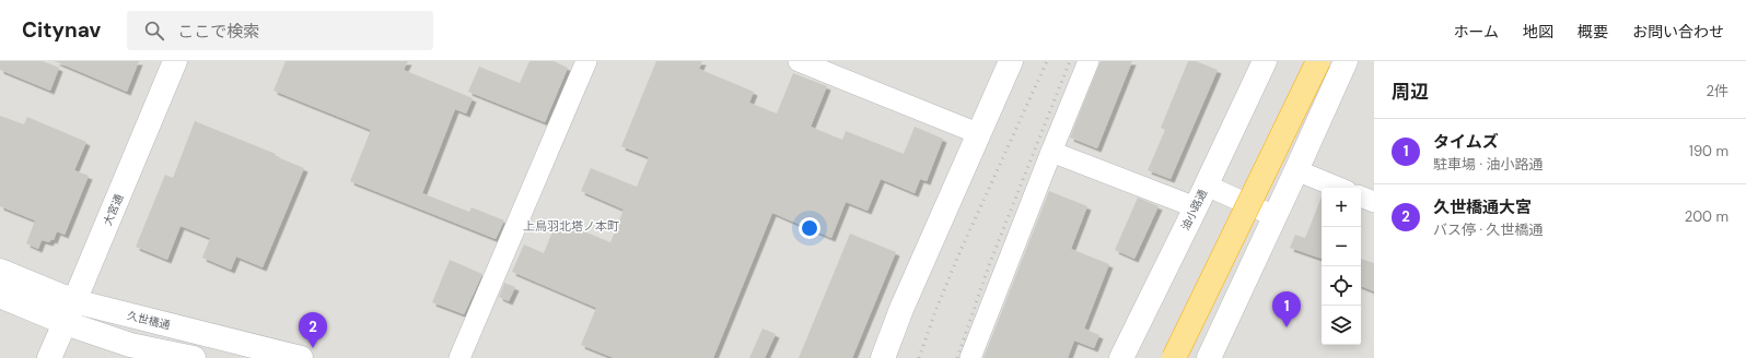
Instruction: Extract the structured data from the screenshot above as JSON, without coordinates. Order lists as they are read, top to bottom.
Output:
{
  "streets": {
    "street": ["大宮通", "油小路通", "久世橋通"]
  },
  "crossings": [
    ["大宮通", "久世橋通"]
  ],
  "districts": ["上鳥羽北塔ノ本町"],
  "page": {
    "header": "Citynav",
    "search": "ここで検索",
    "nav": [
      "ホーム",
      "地図",
      "概要",
      "お問い合わせ"
    ],
    "heading": ["周辺", "2件"],
    "list": [
      {
        "mark": "1",
        "name": "タイムズ",
        "note": "駐車場 · 油小路通",
        "value": "190 m"
      },
      {
        "mark": "2",
        "name": "久世橋通大宮",
        "note": "バス停 · 久世橋通",
        "value": "200 m"
      }
    ],
    "map_buttons": ["+", "−"],
    "pins": ["1", "2"]
  }
}
